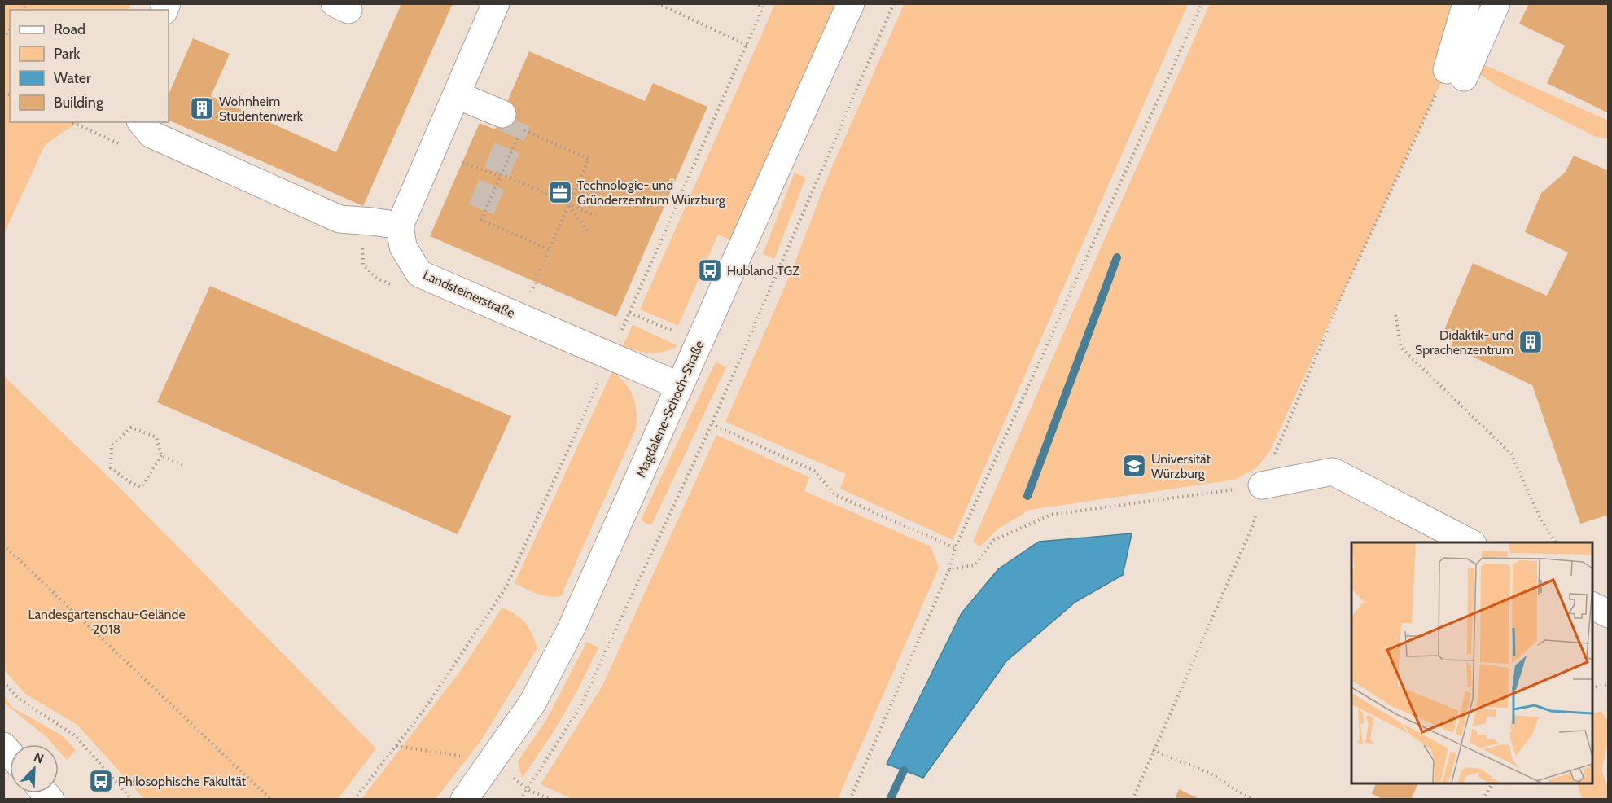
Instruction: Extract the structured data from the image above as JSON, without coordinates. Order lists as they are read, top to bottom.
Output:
{
  "streets": {
    "street": ["Landsteinerstraße", "Magdalene-Schoch-Straße"]
  },
  "crossings": [
    ["Landsteinerstraße", "Magdalene-Schoch-Straße"]
  ],
  "parks": ["Landesgartenschau-Gelände 2018"],
  "places": {
    "building": ["Wohnheim Studentenwerk", "Didaktik- und Sprachenzentrum"],
    "office": ["Technologie- und Gründerzentrum Würzburg"],
    "bus stop": ["Hubland TGZ", "Philosophische Fakultät"],
    "school or university": ["Universität Würzburg"]
  },
  "legend": [
    "Road",
    "Park",
    "Water",
    "Building"
  ],
  "north": "top right"
}
